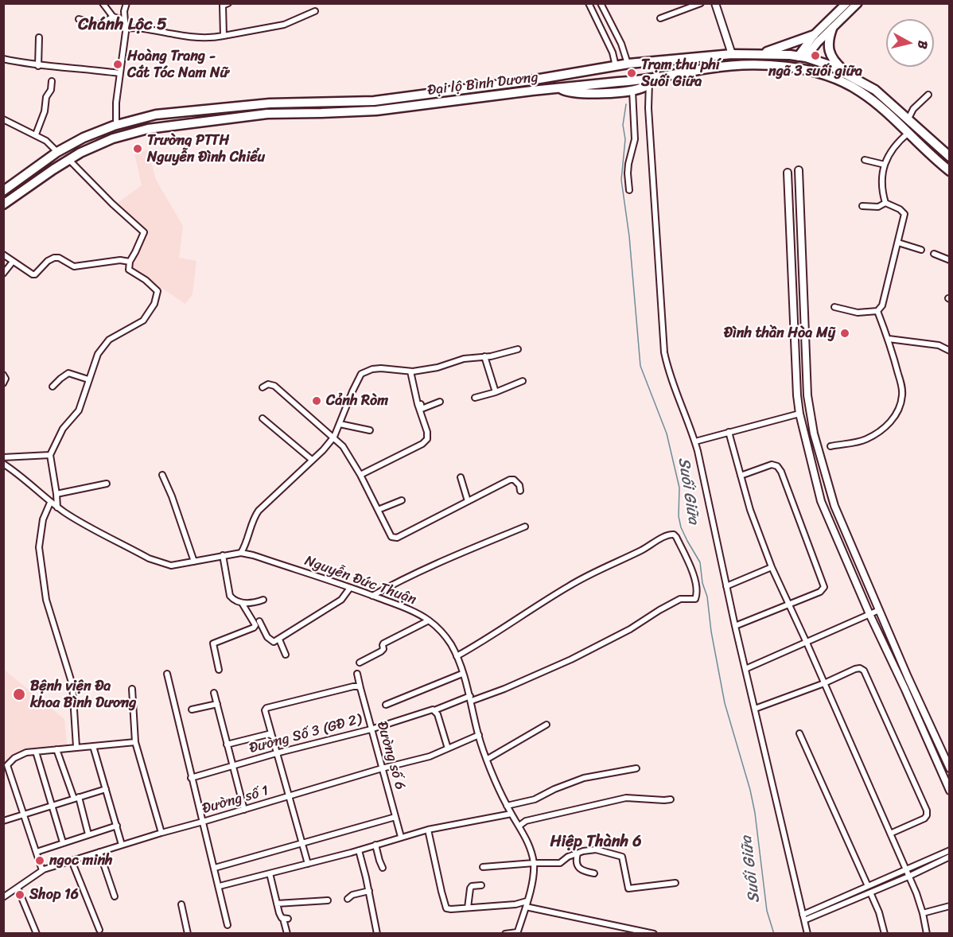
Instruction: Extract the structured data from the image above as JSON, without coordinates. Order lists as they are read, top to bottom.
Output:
{
  "streets": {
    "highway": ["Đại lộ Bình Dương"],
    "street": [
      "Nguyễn Đức Thuận",
      "Đường Số 3 (GĐ 2)",
      "Đường số 6",
      "Đường số 1"
    ]
  },
  "crossings": [
    ["Nguyễn Đức Thuận", "Đường Số 3 (GĐ 2)"],
    ["Nguyễn Đức Thuận", "Đường số 1"],
    ["Đường Số 3 (GĐ 2)", "Đường số 6"],
    ["Đường số 6", "Đường số 1"]
  ],
  "districts": ["Chánh Lộc 5", "Hiệp Thành 6"],
  "water": ["Suối Giữa"],
  "places": [
    "ngã 3 suối giữa",
    "Hoàng Trang - Cắt Tóc Nam Nữ",
    "Trạm thu phí Suối Giữa",
    "Trường PTTH Nguyễn Đình Chiểu",
    "Đình thần Hòa Mỹ",
    "Cảnh Ròm",
    "Bệnh viện Đa khoa Bình Dương",
    "ngoc minh",
    "Shop 16"
  ],
  "north": "right"
}
